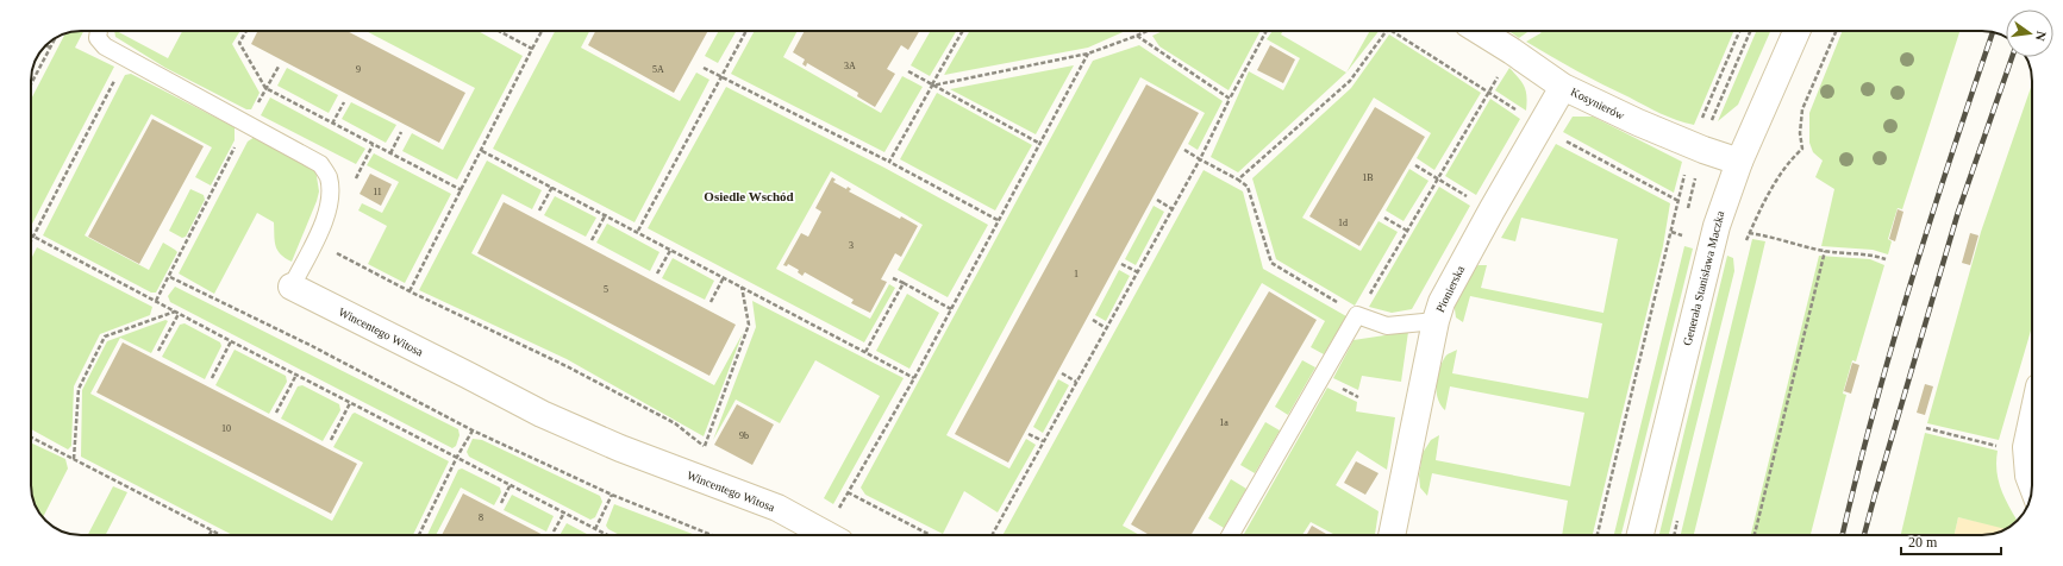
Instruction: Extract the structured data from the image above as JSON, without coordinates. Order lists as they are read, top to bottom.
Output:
{
  "streets": {
    "street": [
      "Kosynierów",
      "Generała Stanisława Maczka",
      "Pionierska",
      "Wincentego Witosa"
    ]
  },
  "crossings": [
    ["Kosynierów", "Generała Stanisława Maczka"],
    ["Kosynierów", "Pionierska"]
  ],
  "districts": ["Osiedle Wschód"],
  "house_numbers": [
    "3A",
    "9",
    "5A",
    "1B",
    "11",
    "1d",
    "3",
    "1",
    "5",
    "1a",
    "10",
    "9b",
    "8"
  ],
  "scale_bar": "20 m",
  "north": "right"
}
